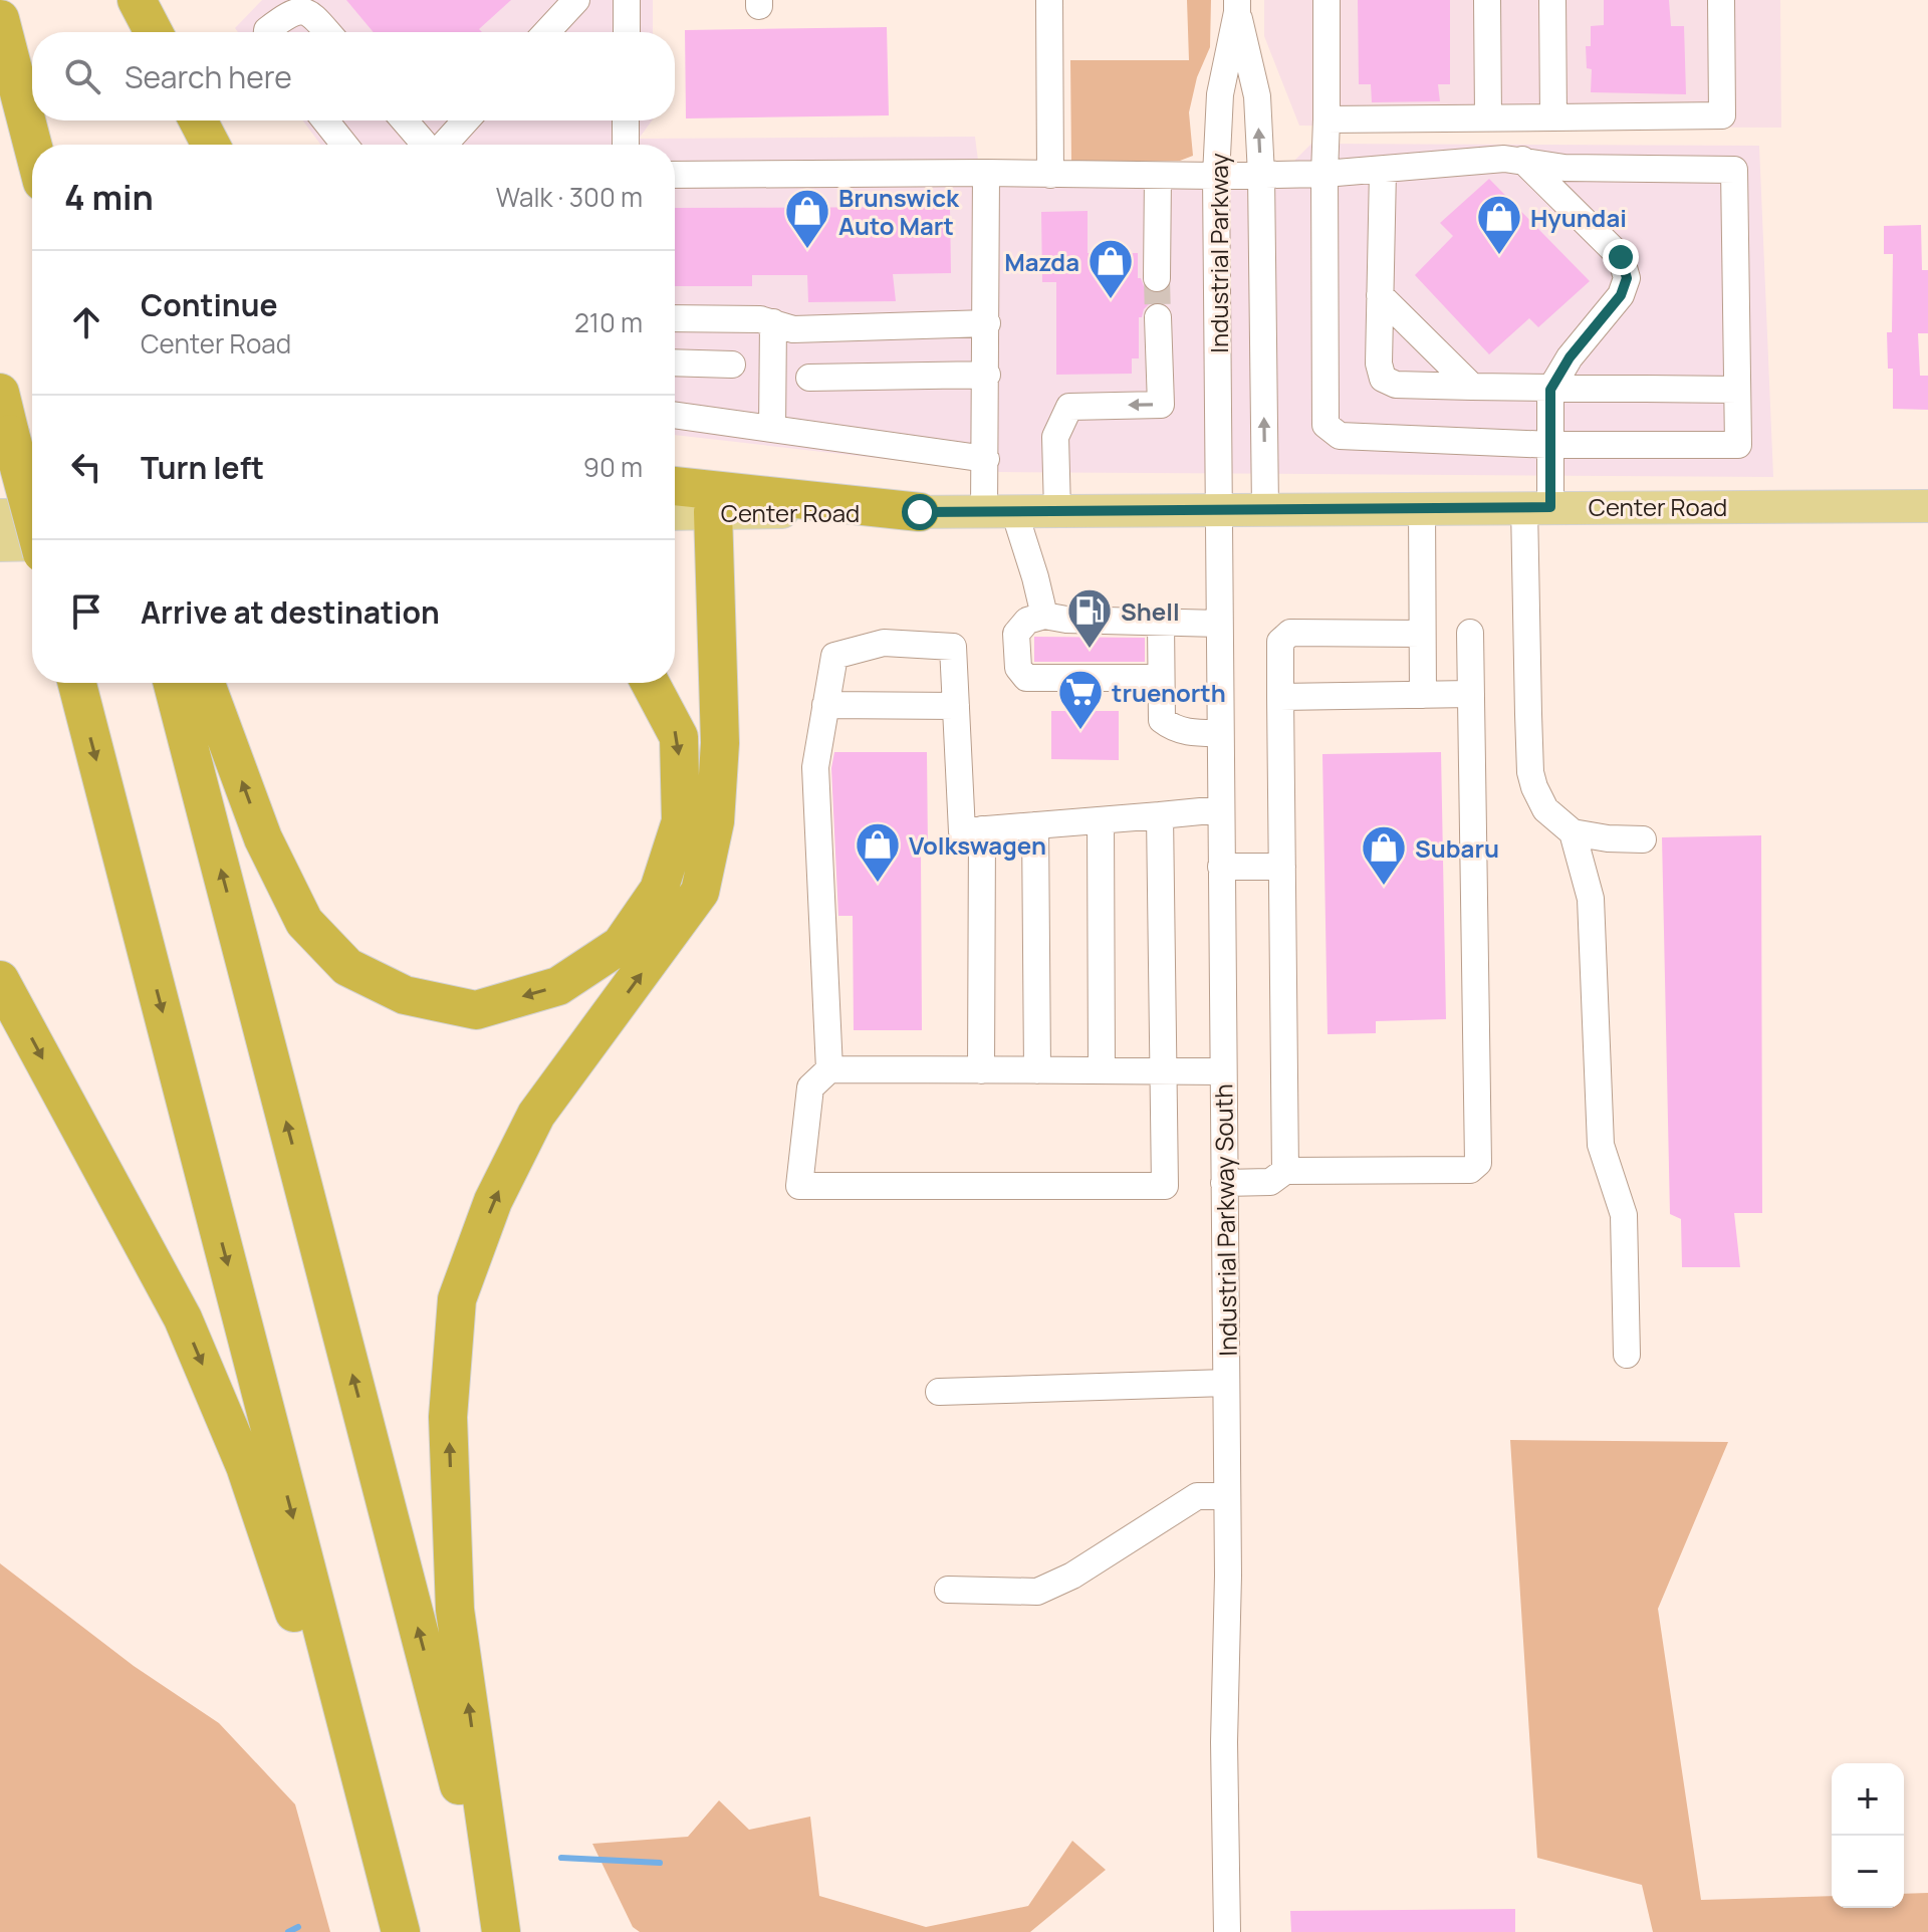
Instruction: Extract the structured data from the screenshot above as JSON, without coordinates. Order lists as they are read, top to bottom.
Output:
{
  "streets": {
    "main road": ["Center Road"],
    "street": ["Industrial Parkway", "Industrial Parkway South"]
  },
  "crossings": [
    ["Industrial Parkway", "Center Road"],
    ["Industrial Parkway", "Industrial Parkway South"],
    ["Center Road", "Industrial Parkway South"]
  ],
  "places": {
    "shop": [
      "Brunswick Auto Mart",
      "Hyundai",
      "Mazda",
      "Volkswagen",
      "Subaru"
    ],
    "fuel station": ["Shell"],
    "supermarket": ["truenorth"]
  },
  "page": {
    "search": "Search here",
    "heading": ["4 min", "Walk · 300 m"],
    "list": [
      ["Continue", "Center Road", "210 m"],
      ["Turn left", "90 m"],
      "Arrive at destination"
    ],
    "map_buttons": ["+", "−"]
  }
}
